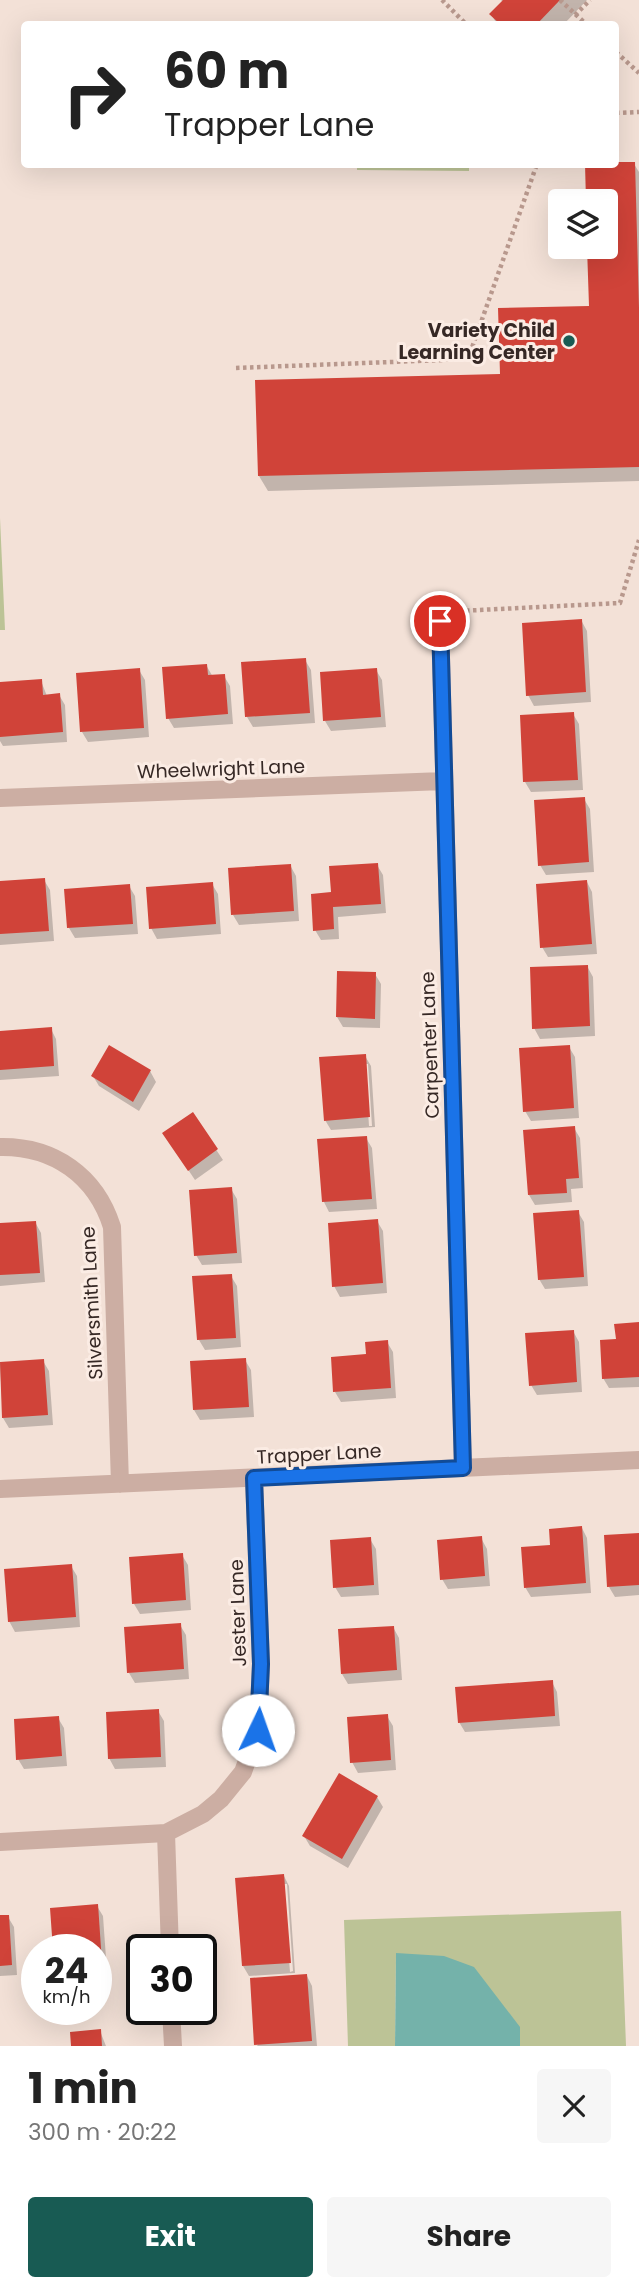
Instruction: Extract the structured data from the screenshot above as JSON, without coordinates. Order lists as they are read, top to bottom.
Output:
{
  "streets": {
    "street": [
      "Wheelwright Lane",
      "Carpenter Lane",
      "Silversmith Lane",
      "Trapper Lane",
      "Jester Lane"
    ]
  },
  "crossings": [
    ["Wheelwright Lane", "Carpenter Lane"],
    ["Carpenter Lane", "Trapper Lane"],
    ["Silversmith Lane", "Trapper Lane"],
    ["Trapper Lane", "Jester Lane"]
  ],
  "places": ["Variety Child Learning Center"],
  "page": {
    "turn": ["60 m", "Trapper Lane"],
    "speed": "24 km/h",
    "limit": "30",
    "heading": ["1 min", "300 m · 20:22"],
    "buttons": ["Exit", "Share"]
  }
}
